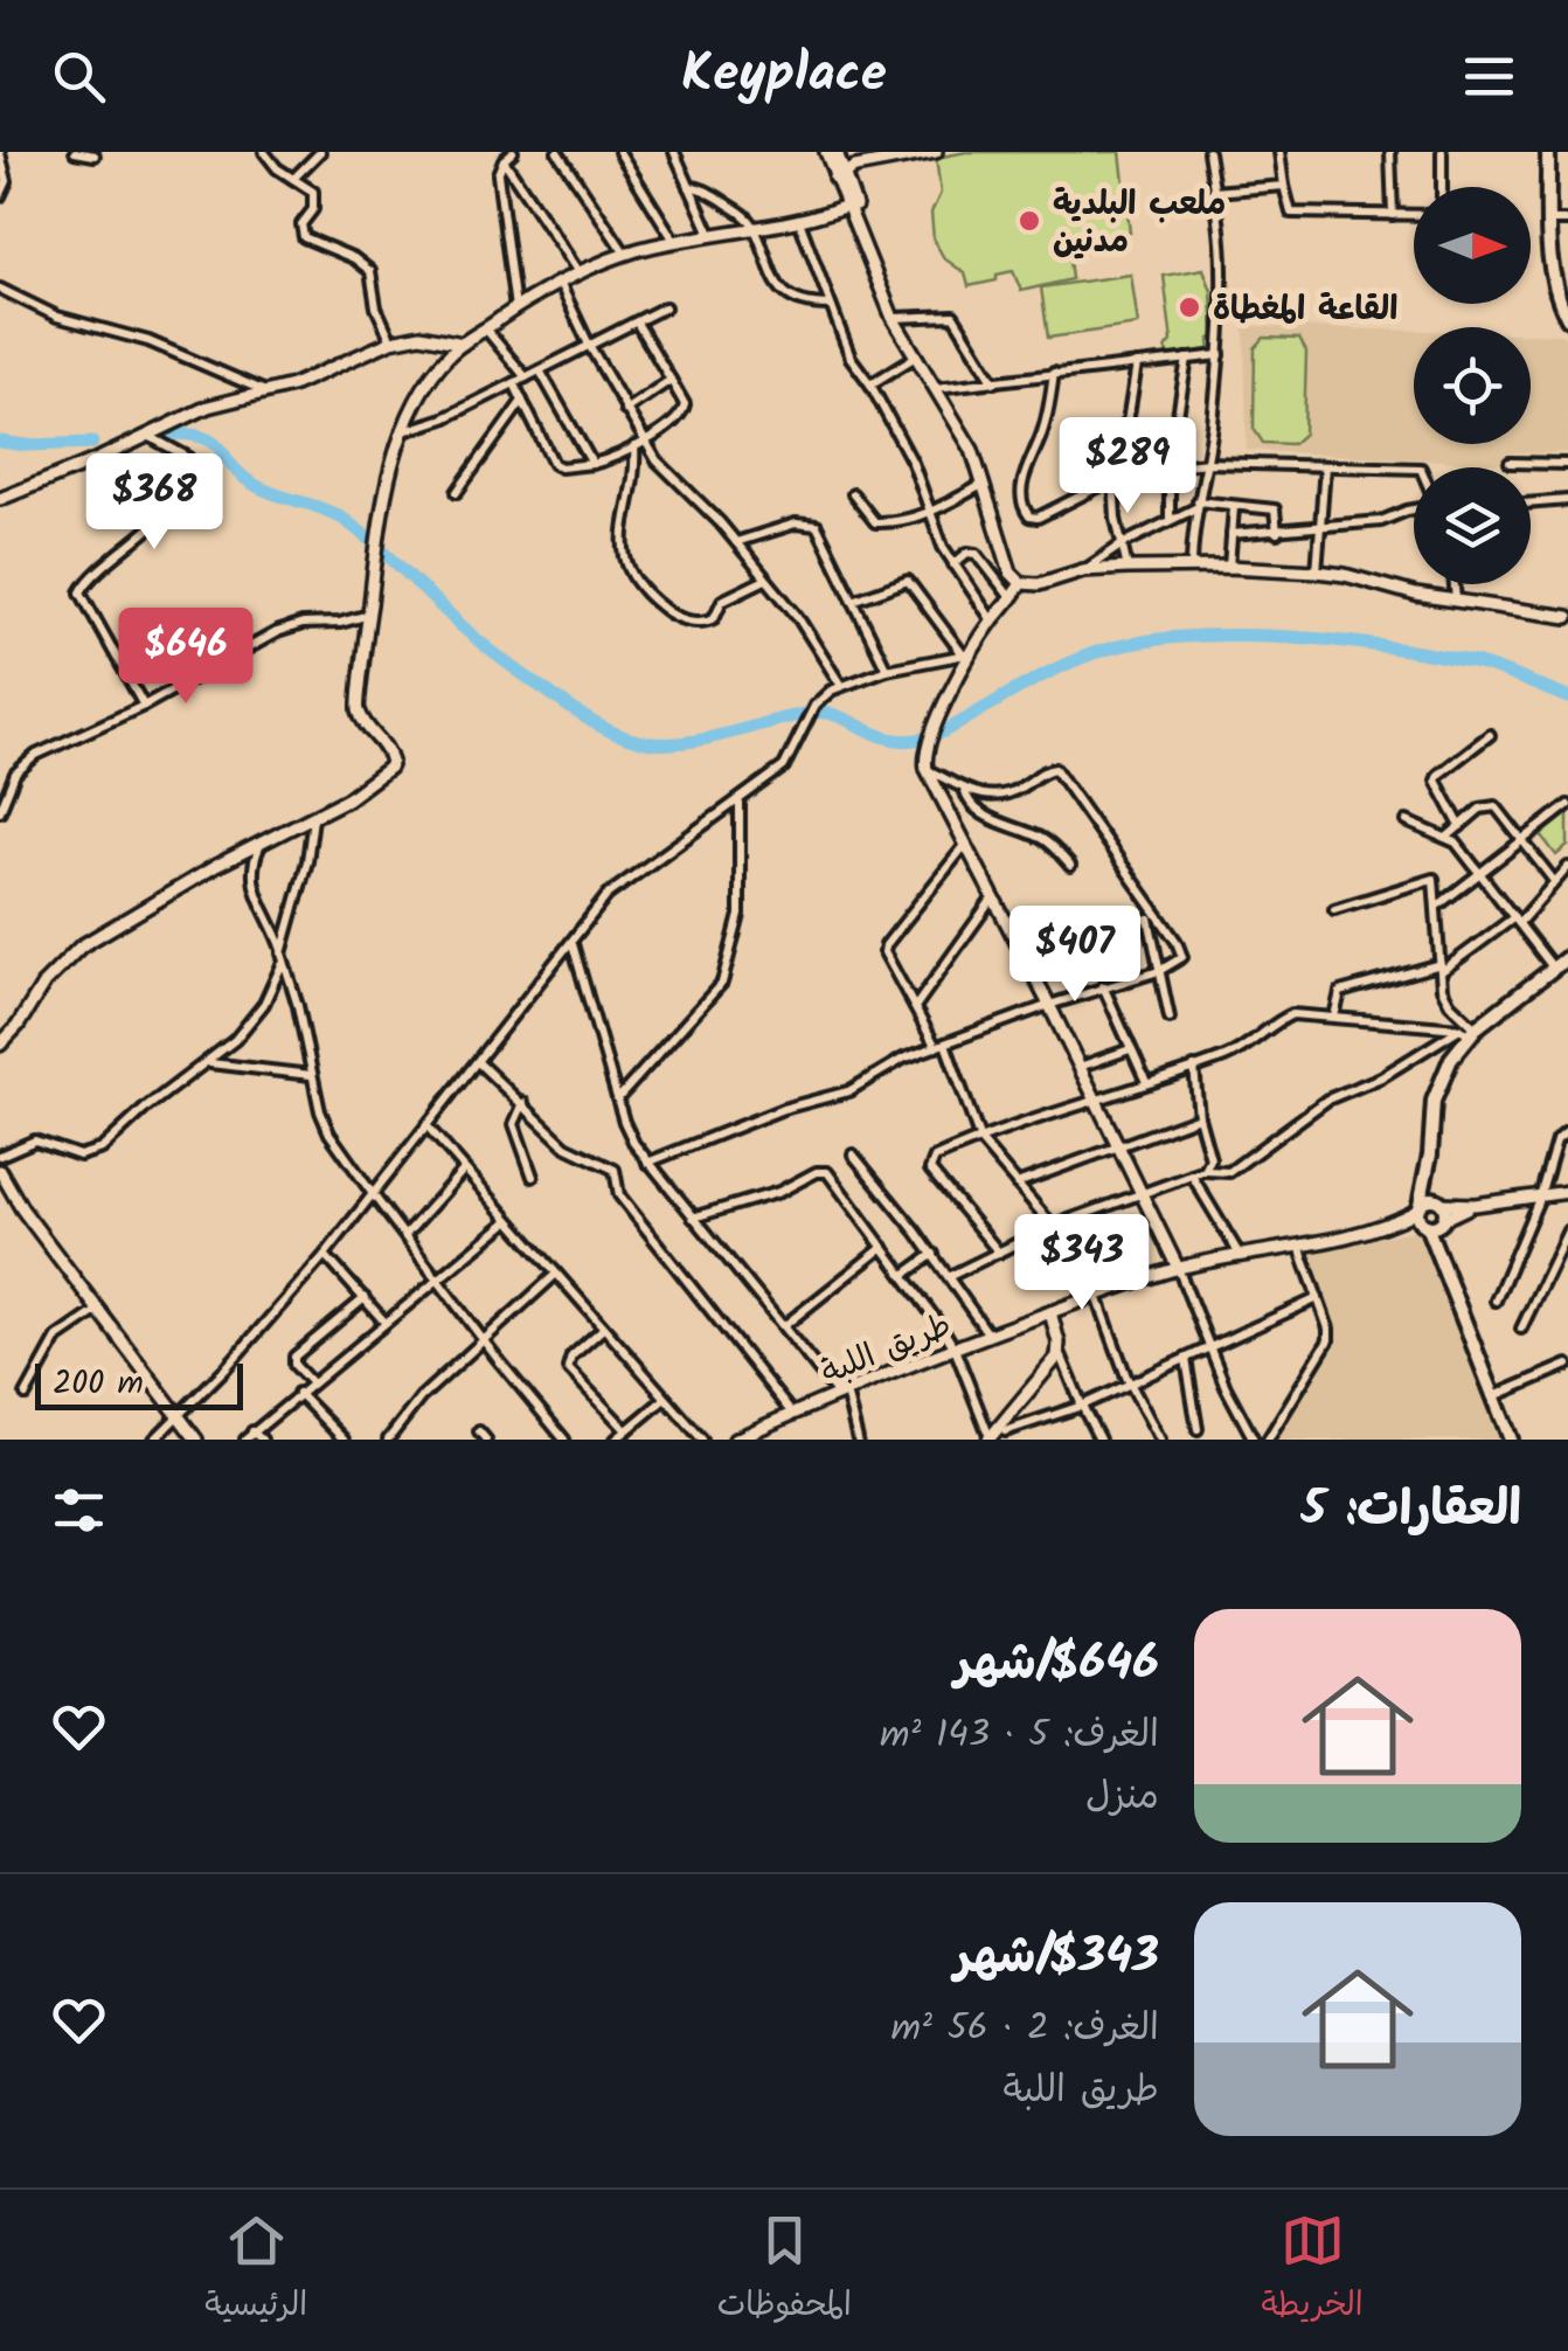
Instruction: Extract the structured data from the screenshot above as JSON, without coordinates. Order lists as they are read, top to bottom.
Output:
{
  "streets": {
    "street": ["طريق اللبة"]
  },
  "places": ["ملعب البلدية مدنين", "القاعة المغطاة"],
  "scale_bar": "200 m",
  "north": "right",
  "page": {
    "header": "Keyplace",
    "price": [
      "$289",
      "$368",
      "$646",
      "$407",
      "$343"
    ],
    "scale": "200 m",
    "heading": "العقارات: 5",
    "list": [
      {
        "name": "$646/شهر",
        "note": "الغرف: 5 · 143 m² · منزل"
      },
      {
        "name": "$343/شهر",
        "note": "الغرف: 2 · 56 m² · طريق اللبة"
      }
    ],
    "tabs": ["الخريطة", "المحفوظات", "الرئيسية"]
  }
}
